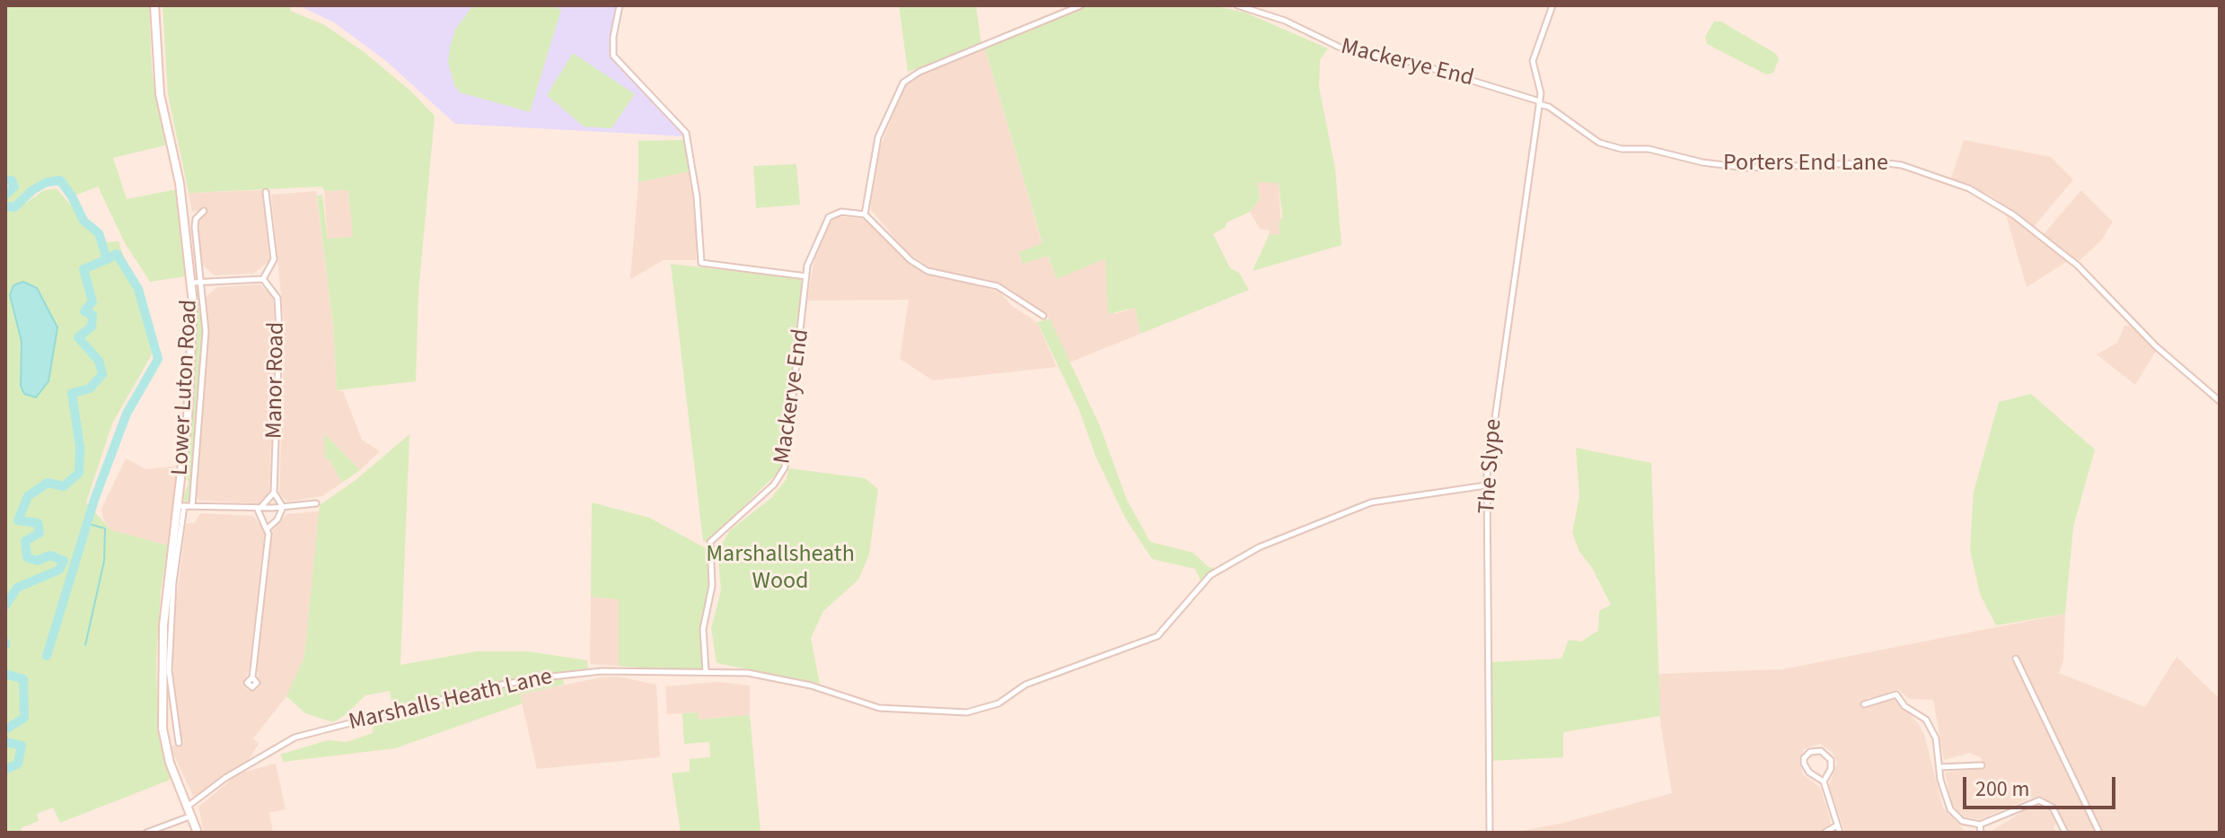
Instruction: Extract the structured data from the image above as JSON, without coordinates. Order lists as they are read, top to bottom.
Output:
{
  "streets": {
    "main road": ["Lower Luton Road"],
    "street": [
      "Mackerye End",
      "Porters End Lane",
      "Manor Road",
      "The Slype",
      "Marshalls Heath Lane"
    ]
  },
  "crossings": [
    ["Mackerye End", "Porters End Lane"],
    ["Mackerye End", "The Slype"],
    ["Mackerye End", "Marshalls Heath Lane"],
    ["Porters End Lane", "The Slype"],
    ["Lower Luton Road", "Marshalls Heath Lane"],
    ["The Slype", "Marshalls Heath Lane"]
  ],
  "parks": ["Marshallsheath Wood"],
  "scale_bar": "200 m"
}
